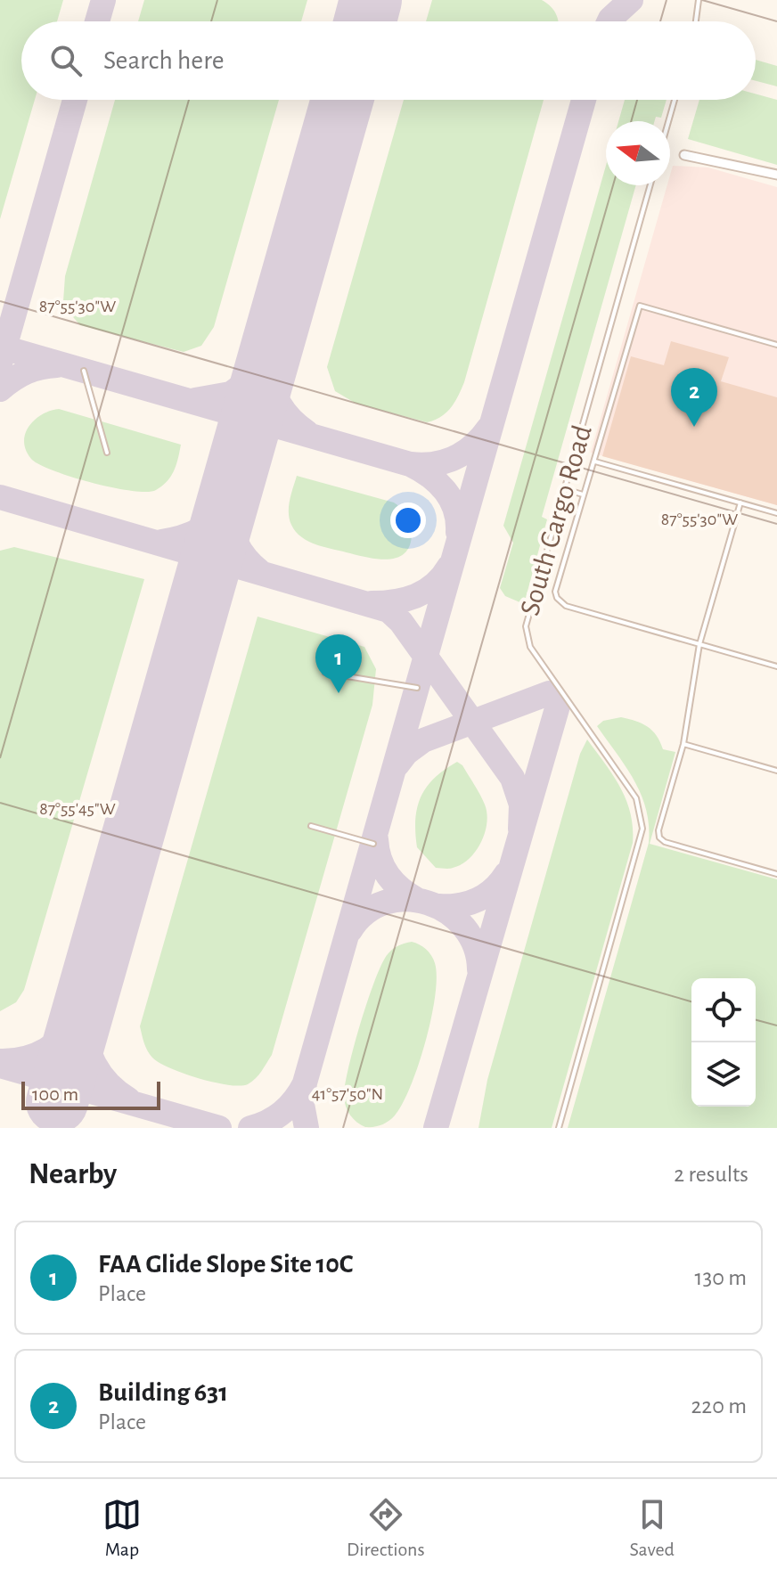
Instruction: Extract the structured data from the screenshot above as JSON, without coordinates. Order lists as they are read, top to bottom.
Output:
{
  "streets": {
    "lane": ["South Cargo Road"]
  },
  "scale_bar": "100 m",
  "north": "left",
  "page": {
    "search": "Search here",
    "pins": ["2", "1"],
    "scale": "100 m",
    "heading": ["Nearby", "2 results"],
    "list": [
      {
        "mark": "1",
        "name": "FAA Glide Slope Site 10C",
        "note": "Place",
        "value": "130 m"
      },
      {
        "mark": "2",
        "name": "Building 631",
        "note": "Place",
        "value": "220 m"
      }
    ],
    "nav": ["Map", "Directions", "Saved"]
  },
  "coordinates": ["87°55'30\"W", "87°55'45\"W", "41°57'50\"N"]
}
